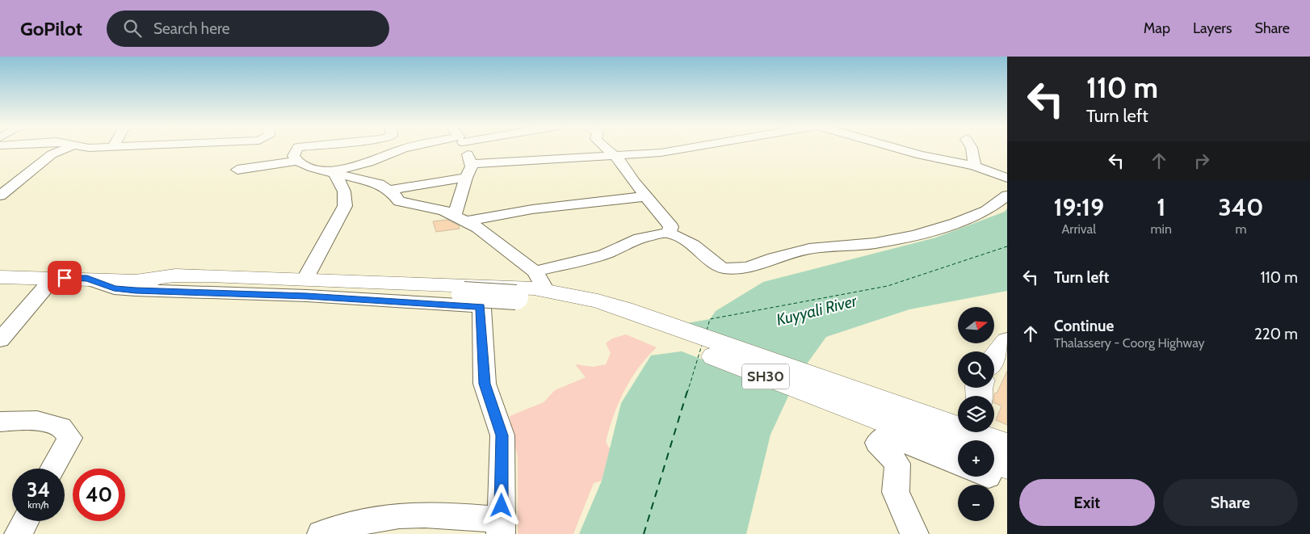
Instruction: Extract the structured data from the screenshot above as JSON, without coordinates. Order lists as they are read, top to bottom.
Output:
{
  "streets": {
    "main road": ["SH30"]
  },
  "water": ["Kuyyali River"],
  "north": "right",
  "page": {
    "header": "GoPilot",
    "search": "Search here",
    "nav": ["Map", "Layers", "Share"],
    "turn": ["110 m", "Turn left"],
    "eta": [
      "19:19",
      "Arrival",
      "1",
      "min",
      "340",
      "m"
    ],
    "list": [
      {
        "name": "Turn left",
        "value": "110 m"
      },
      {
        "name": "Continue",
        "note": "Thalassery - Coorg Highway",
        "value": "220 m"
      }
    ],
    "map_buttons": ["+", "−"],
    "speed": "34 km/h",
    "limit": "40",
    "buttons": ["Exit", "Share"]
  }
}
